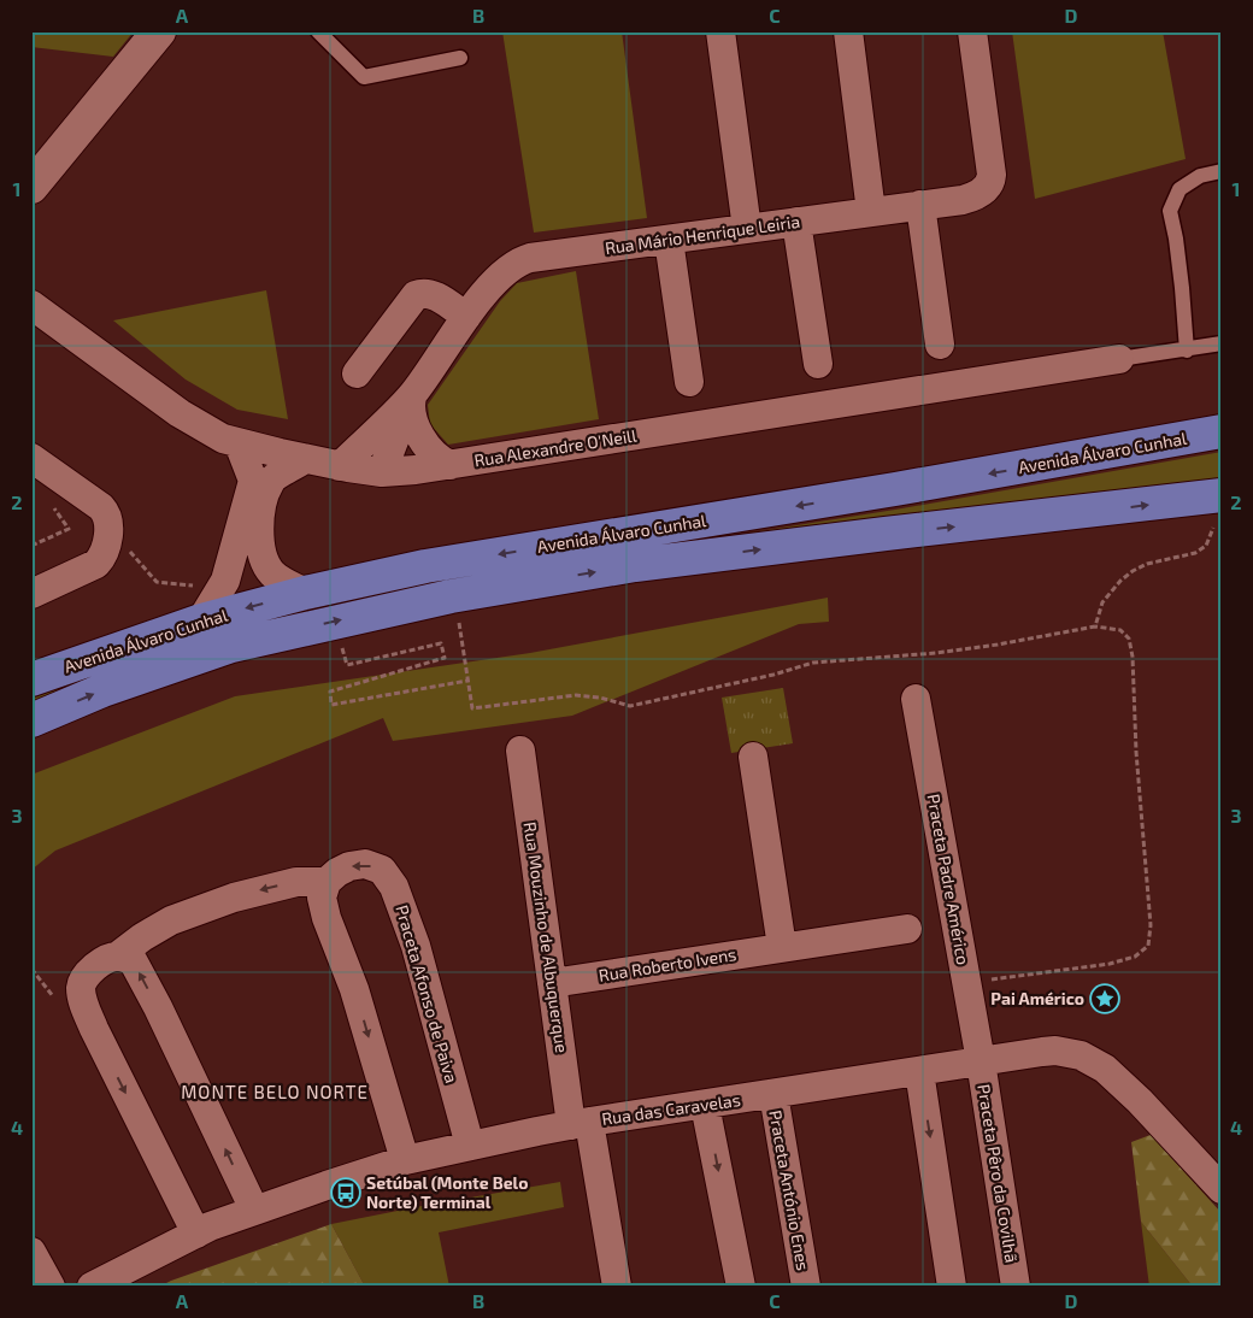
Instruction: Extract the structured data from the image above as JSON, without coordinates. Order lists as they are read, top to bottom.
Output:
{
  "streets": {
    "main road": ["Avenida Álvaro Cunhal"],
    "street": [
      "Rua Mário Henrique Leiria",
      "Rua Alexandre O'Neill",
      "Praceta Padre Américo",
      "Rua Mouzinho de Albuquerque",
      "Rua Roberto Ivens",
      "Praceta Afonso de Paiva",
      "Rua das Caravelas",
      "Praceta Pêro da Covilhã",
      "Praceta António Enes"
    ]
  },
  "crossings": [
    ["Rua Mário Henrique Leiria", "Rua Alexandre O'Neill"],
    ["Praceta Padre Américo", "Rua das Caravelas"],
    ["Praceta Padre Américo", "Praceta Pêro da Covilhã"],
    ["Rua Mouzinho de Albuquerque", "Rua Roberto Ivens"],
    ["Rua Mouzinho de Albuquerque", "Rua das Caravelas"],
    ["Praceta Afonso de Paiva", "Rua das Caravelas"],
    ["Rua das Caravelas", "Praceta Pêro da Covilhã"],
    ["Rua das Caravelas", "Praceta António Enes"]
  ],
  "districts": ["MONTE BELO NORTE"],
  "places": {
    "place": ["Pai Américo"],
    "bus stop": ["Setúbal (Monte Belo Norte) Terminal"]
  },
  "grid": {
    "columns": [
      "A",
      "B",
      "C",
      "D"
    ],
    "rows": [
      "1",
      "2",
      "3",
      "4"
    ]
  }
}
